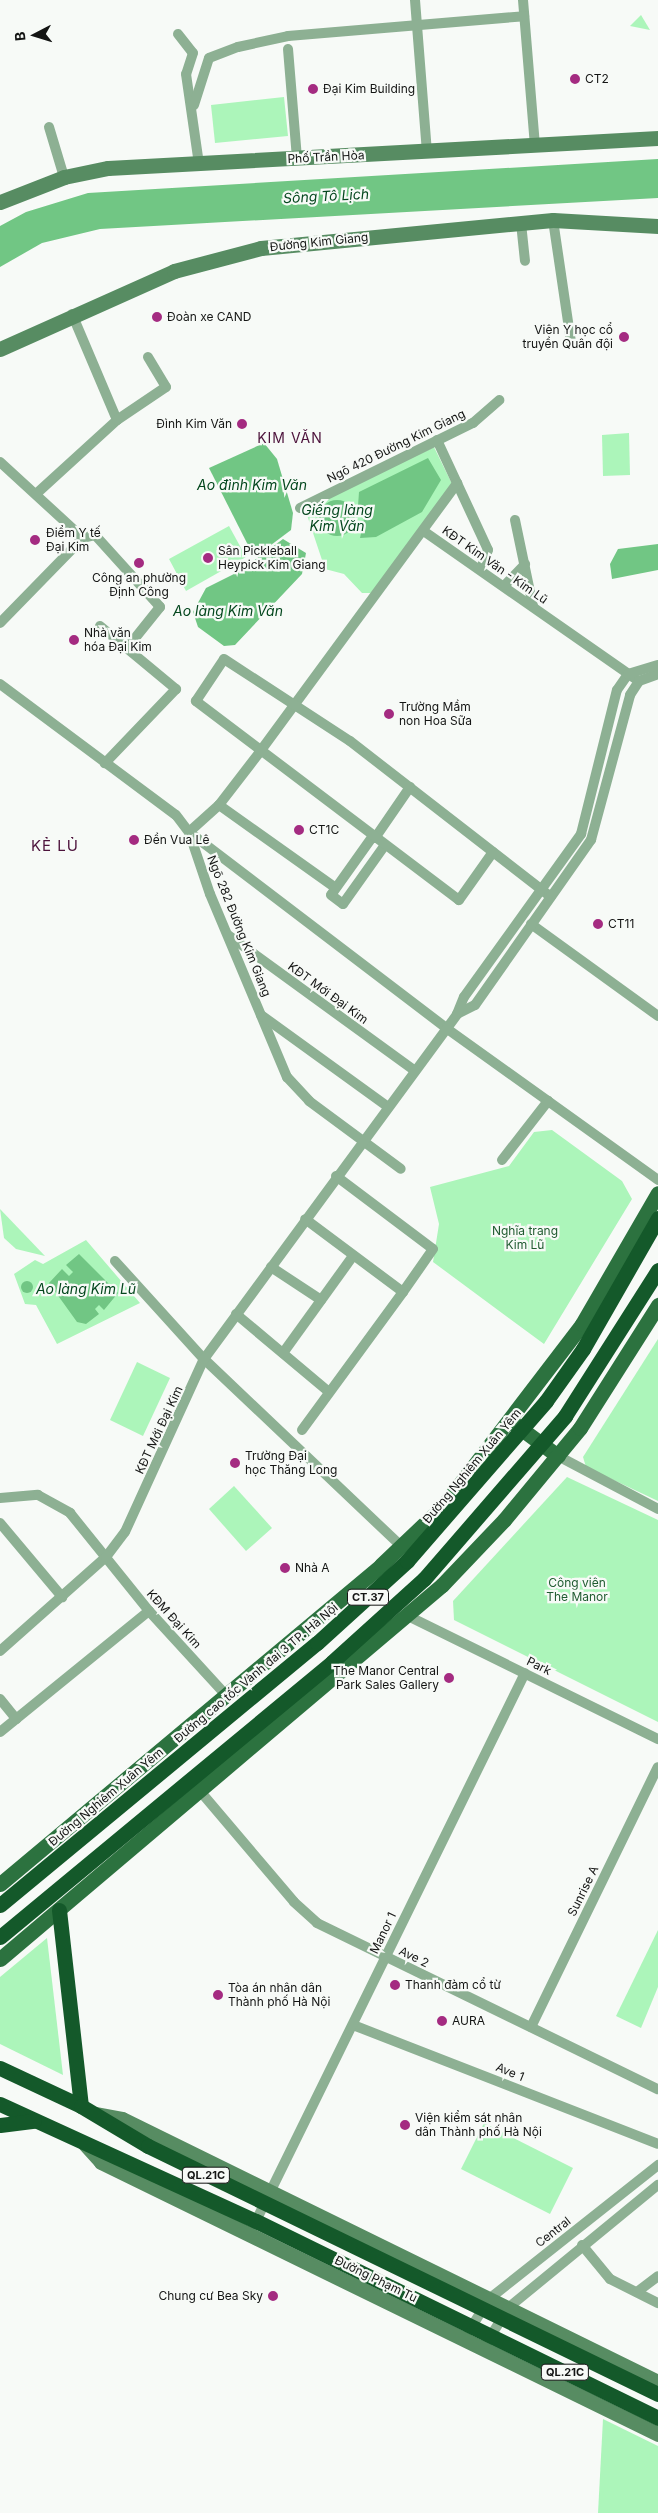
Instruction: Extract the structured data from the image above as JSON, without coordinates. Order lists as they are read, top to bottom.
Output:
{
  "streets": {
    "highway": [
      "CT.37",
      "Đường cao tốc Vành đai 3 TP. Hà Nội",
      "QL.21C",
      "Đường Phạm Tu"
    ],
    "main road": ["Phố Trần Hòa", "Đường Kim Giang", "Đường Nghiêm Xuân Yêm"],
    "street": [
      "Ngõ 420 Đường Kim Giang",
      "KĐT Kim Văn - Kim Lũ",
      "Ngõ 282 Đường Kim Giang",
      "KĐT Mới Đại Kim",
      "KĐM Đại Kim",
      "Park",
      "Sunrise A",
      "Manor 1",
      "Ave 2",
      "Ave 1",
      "Central"
    ]
  },
  "crossings": [
    ["KĐT Kim Văn - Kim Lũ", "Ngõ 282 Đường Kim Giang"],
    ["Ngõ 282 Đường Kim Giang", "KĐT Mới Đại Kim"],
    ["KĐT Mới Đại Kim", "KĐM Đại Kim"],
    ["Đường Nghiêm Xuân Yêm", "KĐM Đại Kim"],
    ["Park", "Manor 1"],
    ["Sunrise A", "Ave 2"],
    ["Manor 1", "Ave 2"],
    ["Manor 1", "Ave 1"],
    ["Manor 1", "Đường Phạm Tu"],
    ["Central", "Đường Phạm Tu"]
  ],
  "districts": ["KIM VĂN", "KẺ LỦ"],
  "water": [
    "Sông Tô Lịch",
    "Ao đình Kim Văn",
    "Giếng làng Kim Văn",
    "Ao làng Kim Văn",
    "Ao làng Kim Lũ"
  ],
  "parks": ["Nghĩa trang Kim Lũ", "Công viên The Manor"],
  "places": [
    "CT2",
    "Đại Kim Building",
    "Đoàn xe CAND",
    "Viện Y học cổ truyền Quân đội",
    "Đình Kim Văn",
    "Điểm Y tế Đại Kim",
    "Sân Pickleball Heypick Kim Giang",
    "Công an phường Định Công",
    "Nhà văn hóa Đại Kim",
    "Trường Mầm non Hoa Sữa",
    "CT1C",
    "Đền Vua Lê",
    "CT11",
    "Trường Đại học Thăng Long",
    "Nhà A",
    "The Manor Central Park Sales Gallery",
    "Thanh đàm cổ từ",
    "Tòa án nhân dân Thành phố Hà Nội",
    "AURA",
    "Viện kiểm sát nhân dân Thành phố Hà Nội",
    "Chung cư Bea Sky"
  ],
  "north": "left"
}
